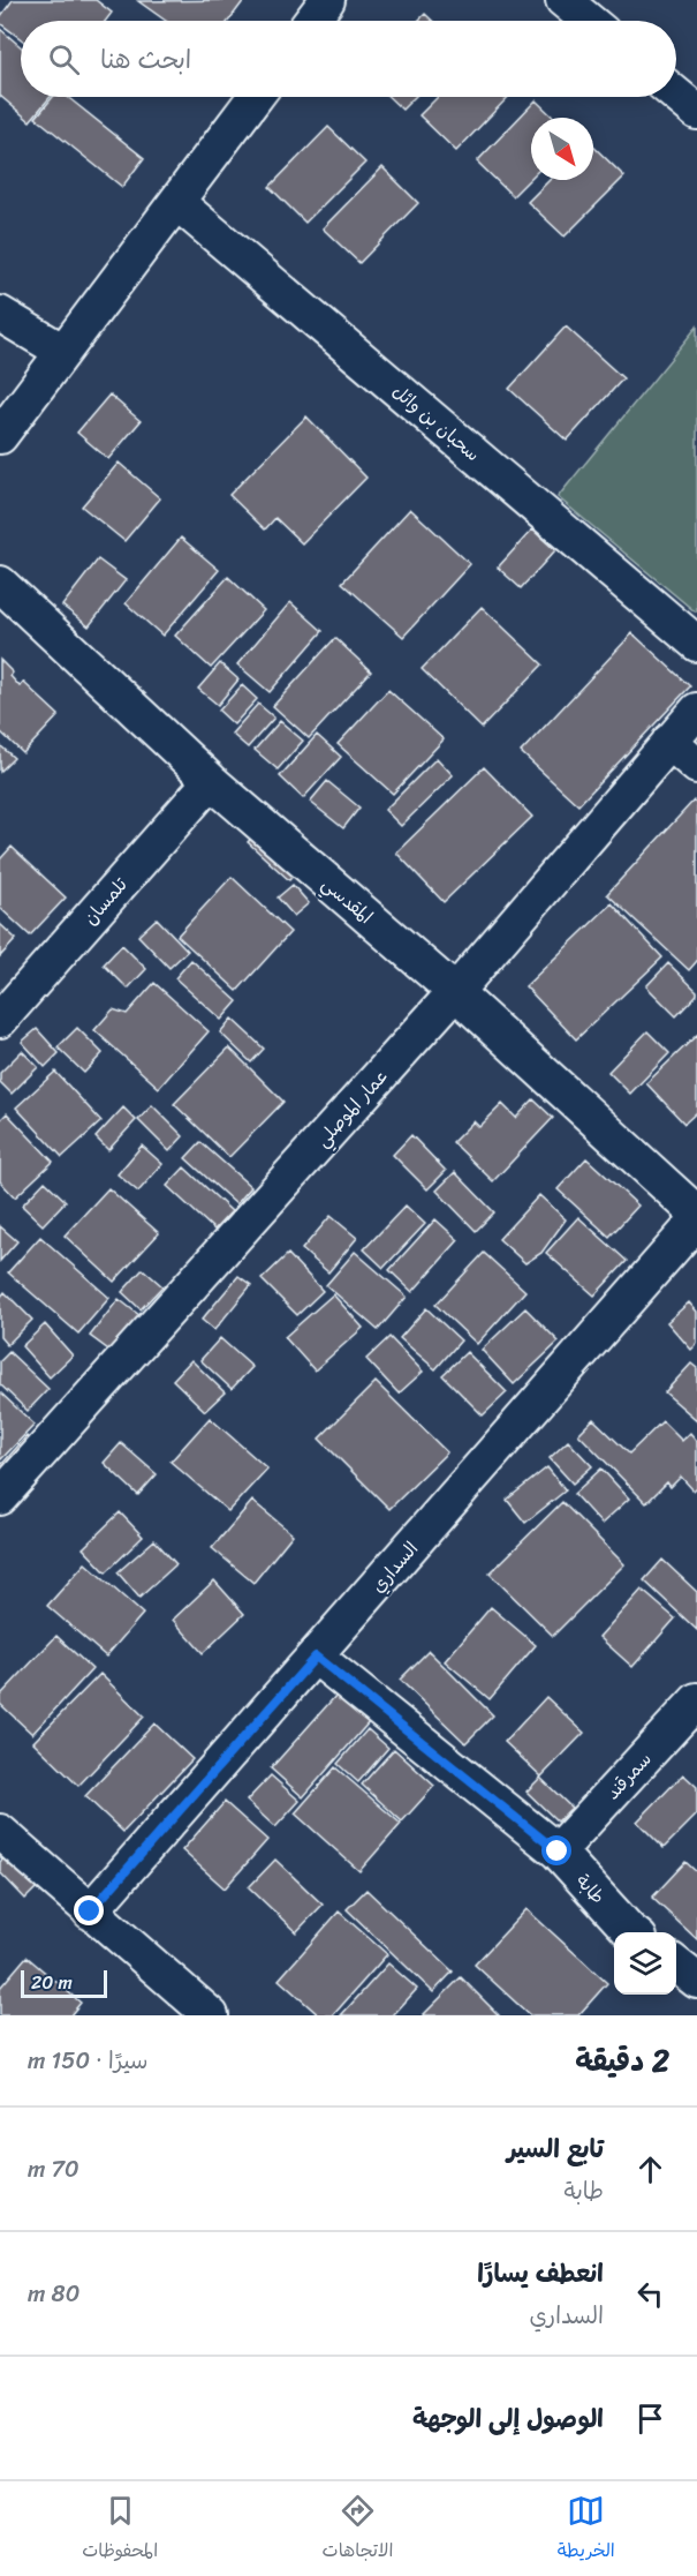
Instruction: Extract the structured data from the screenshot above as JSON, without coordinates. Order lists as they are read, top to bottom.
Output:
{
  "streets": {
    "street": [
      "سحبان بن وائل",
      "المقدسي",
      "تلمسان",
      "عمار الموصلي",
      "السداري",
      "سمرقند",
      "طابة"
    ]
  },
  "crossings": [
    ["المقدسي", "تلمسان"],
    ["المقدسي", "عمار الموصلي"],
    ["السداري", "طابة"],
    ["سمرقند", "طابة"]
  ],
  "scale_bar": "20 m",
  "north": "bottom right",
  "page": {
    "search": "ابحث هنا",
    "scale": "20 m",
    "heading": ["2 دقيقة", "سيرًا · 150 m"],
    "list": [
      ["تابع السير", "طابة", "70 m"],
      ["انعطف يسارًا", "السداري", "80 m"],
      "الوصول إلى الوجهة"
    ],
    "nav": ["الخريطة", "الاتجاهات", "المحفوظات"]
  }
}
